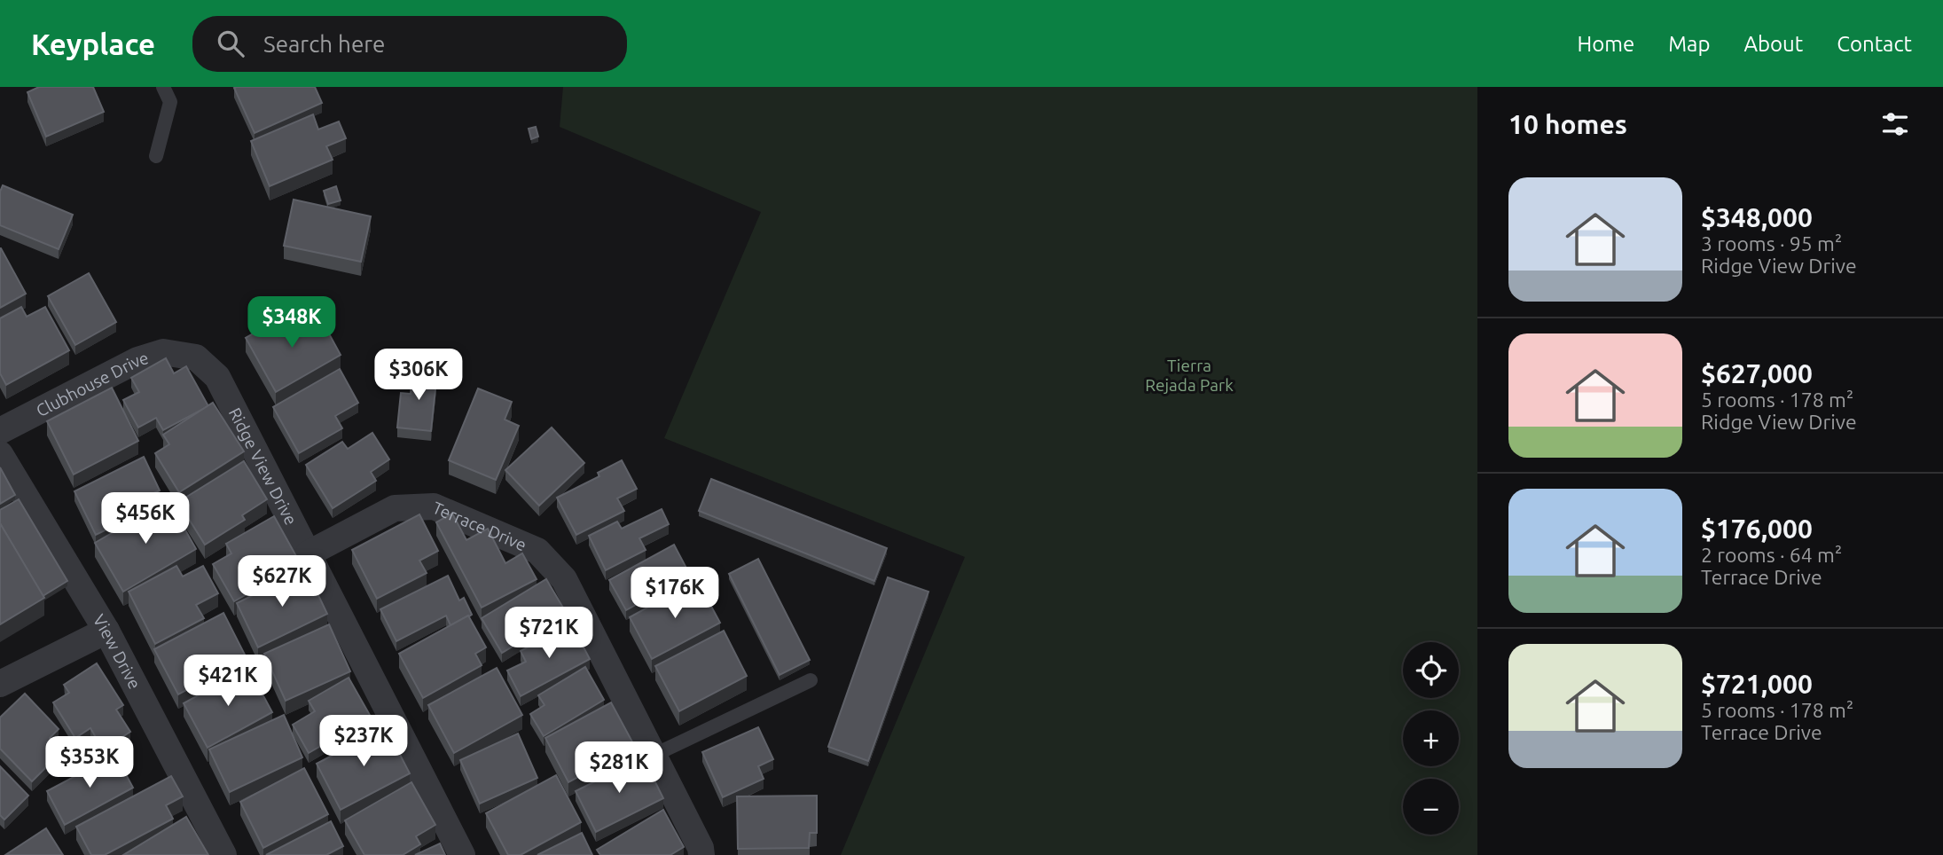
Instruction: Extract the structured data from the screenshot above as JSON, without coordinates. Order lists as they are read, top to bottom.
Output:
{
  "streets": {
    "street": [
      "Clubhouse Drive",
      "Ridge View Drive",
      "Terrace Drive",
      "View Drive"
    ]
  },
  "crossings": [
    ["Clubhouse Drive", "Ridge View Drive"],
    ["Ridge View Drive", "Terrace Drive"]
  ],
  "parks": ["Tierra Rejada Park"],
  "page": {
    "header": "Keyplace",
    "search": "Search here",
    "nav": [
      "Home",
      "Map",
      "About",
      "Contact"
    ],
    "heading": "10 homes",
    "list": [
      {
        "name": "$348,000",
        "note": "3 rooms · 95 m² · Ridge View Drive"
      },
      {
        "name": "$627,000",
        "note": "5 rooms · 178 m² · Ridge View Drive"
      },
      {
        "name": "$176,000",
        "note": "2 rooms · 64 m² · Terrace Drive"
      },
      {
        "name": "$721,000",
        "note": "5 rooms · 178 m² · Terrace Drive"
      }
    ],
    "price": [
      "$348K",
      "$306K",
      "$456K",
      "$627K",
      "$176K",
      "$721K",
      "$421K",
      "$237K",
      "$353K",
      "$281K"
    ],
    "map_buttons": ["+", "−"]
  }
}
